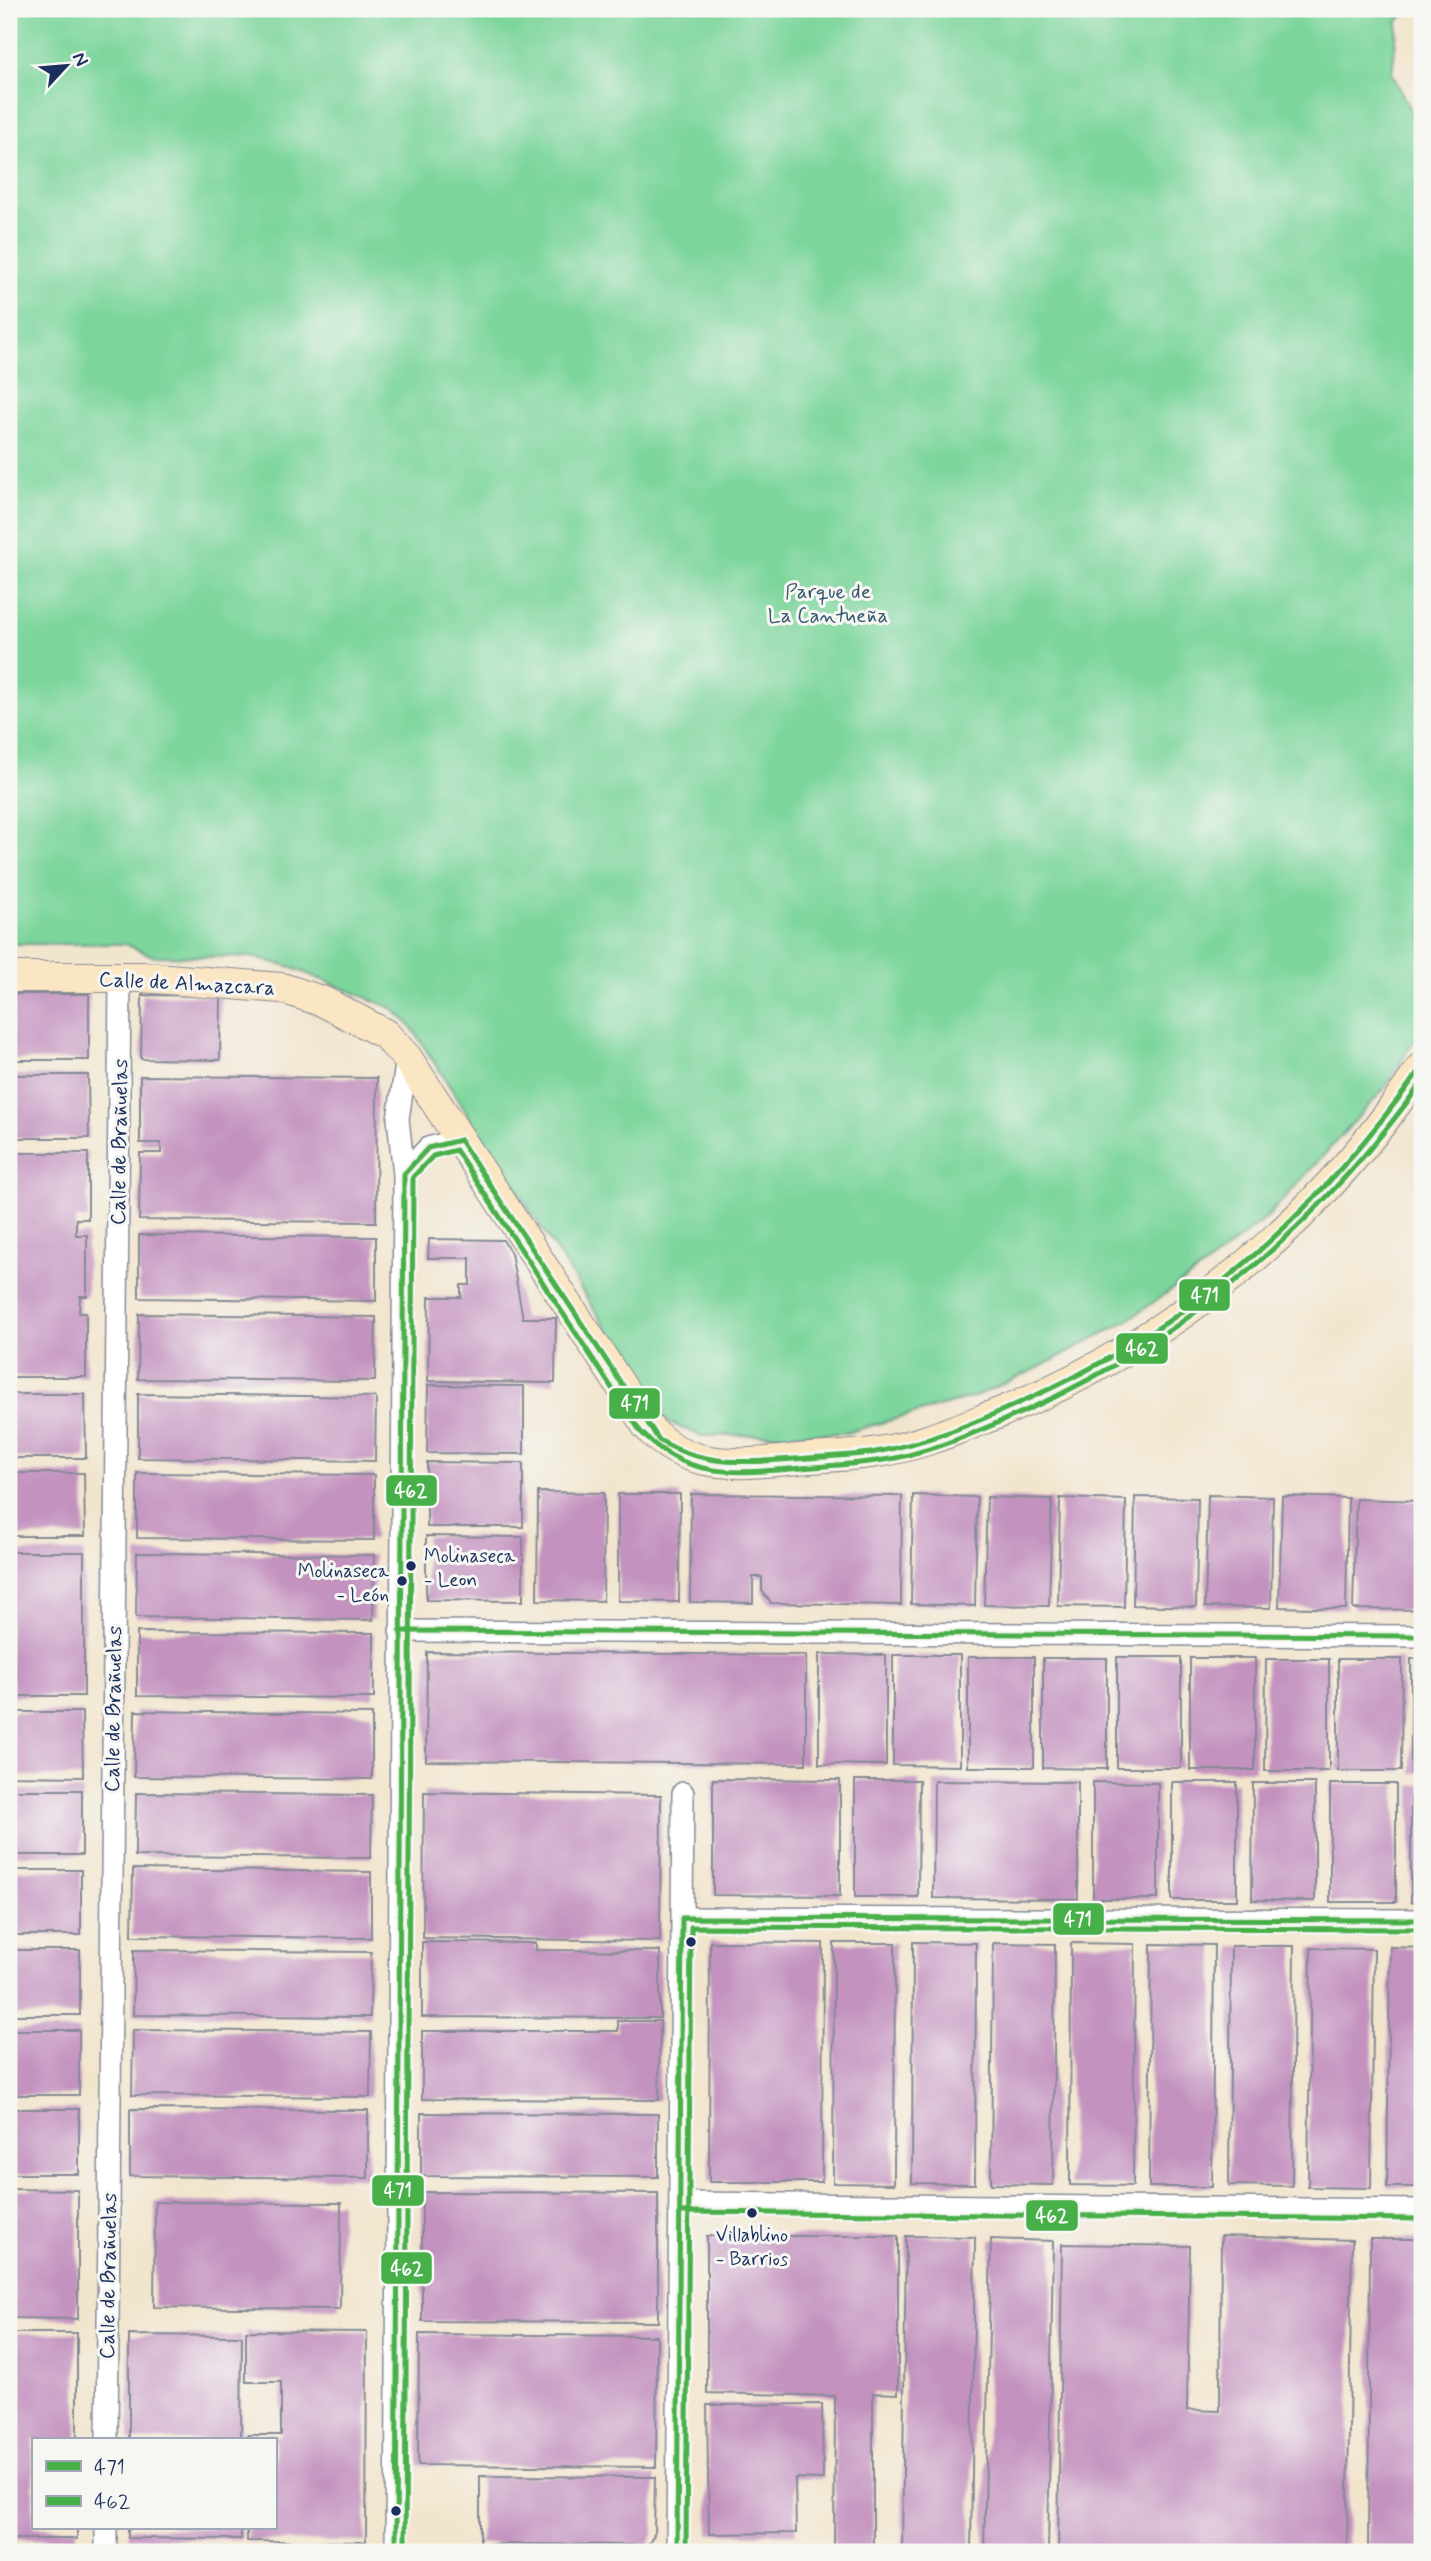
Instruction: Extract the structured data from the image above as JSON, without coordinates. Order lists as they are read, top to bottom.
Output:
{
  "streets": {
    "street": ["Calle de Almazcara", "Calle de Brañuelas"]
  },
  "crossings": [
    ["Calle de Almazcara", "Calle de Brañuelas"]
  ],
  "parks": ["Parque de La Cantueña"],
  "places": ["Molinaseca - Leon", "Molinaseca - León", "Villablino - Barrios"],
  "lines": ["transit line 471", "transit line 462"],
  "legend": ["471", "462"],
  "north": "top right"
}
